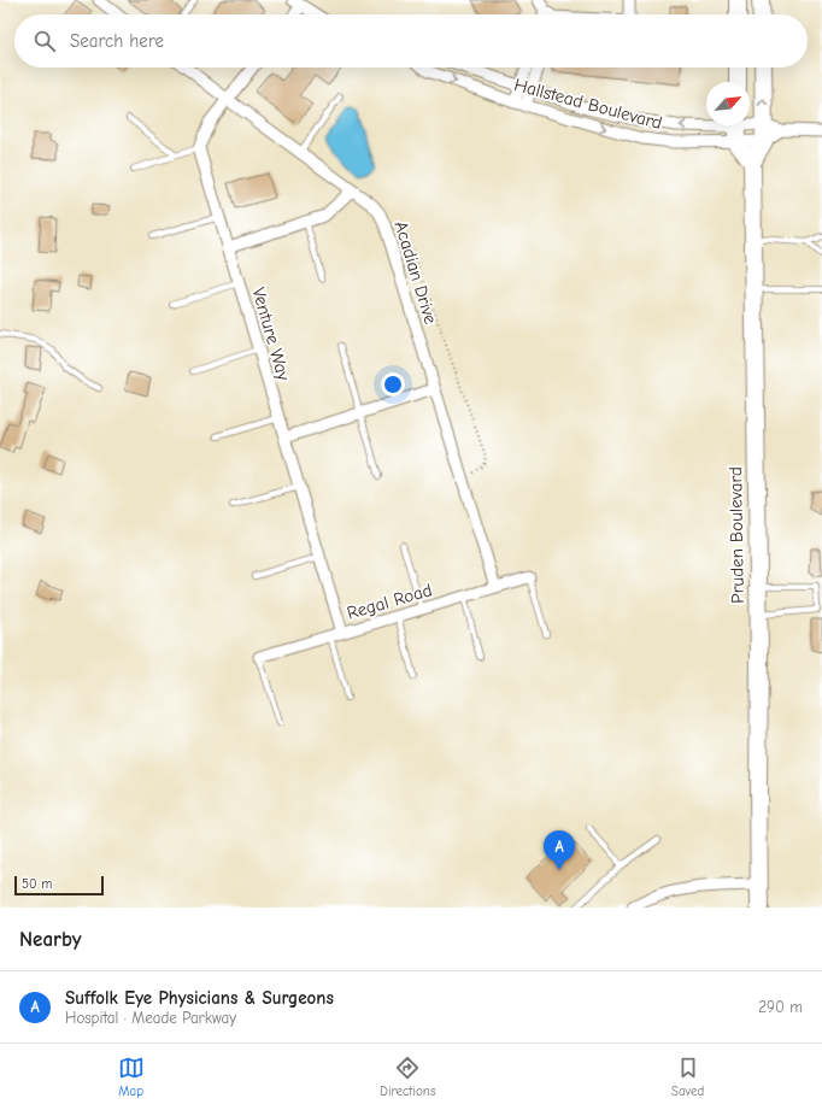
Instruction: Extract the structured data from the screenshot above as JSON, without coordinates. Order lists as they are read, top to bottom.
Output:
{
  "streets": {
    "main road": ["Pruden Boulevard"],
    "street": [
      "Hallstead Boulevard",
      "Acadian Drive",
      "Venture Way",
      "Regal Road"
    ]
  },
  "crossings": [
    ["Hallstead Boulevard", "Pruden Boulevard"],
    ["Acadian Drive", "Regal Road"],
    ["Venture Way", "Regal Road"]
  ],
  "scale_bar": "50 m",
  "north": "top right",
  "page": {
    "search": "Search here",
    "pins": "A",
    "scale": "50 m",
    "heading": "Nearby",
    "list": [
      {
        "mark": "A",
        "name": "Suffolk Eye Physicians & Surgeons",
        "note": "Hospital · Meade Parkway",
        "value": "290 m"
      }
    ],
    "nav": ["Map", "Directions", "Saved"]
  }
}
